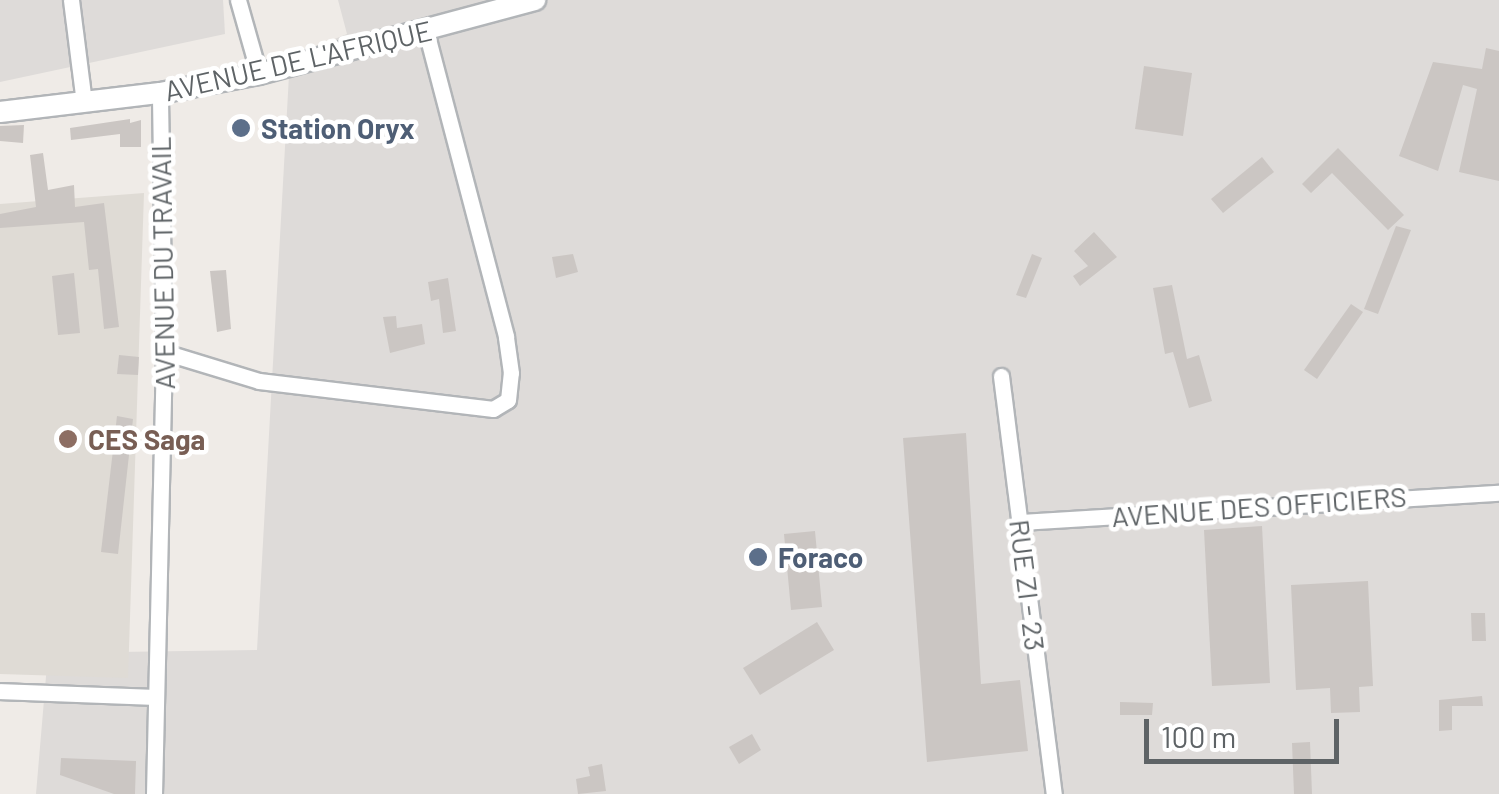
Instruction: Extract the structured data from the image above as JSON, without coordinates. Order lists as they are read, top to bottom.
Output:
{
  "streets": {
    "main road": ["AVENUE DE L'AFRIQUE"],
    "street": ["AVENUE DU TRAVAIL", "AVENUE DES OFFICIERS", "RUE ZI - 23"]
  },
  "crossings": [
    ["AVENUE DE L'AFRIQUE", "AVENUE DU TRAVAIL"],
    ["AVENUE DES OFFICIERS", "RUE ZI - 23"]
  ],
  "places": ["Station Oryx", "CES Saga", "Foraco"],
  "scale_bar": "100 m"
}
